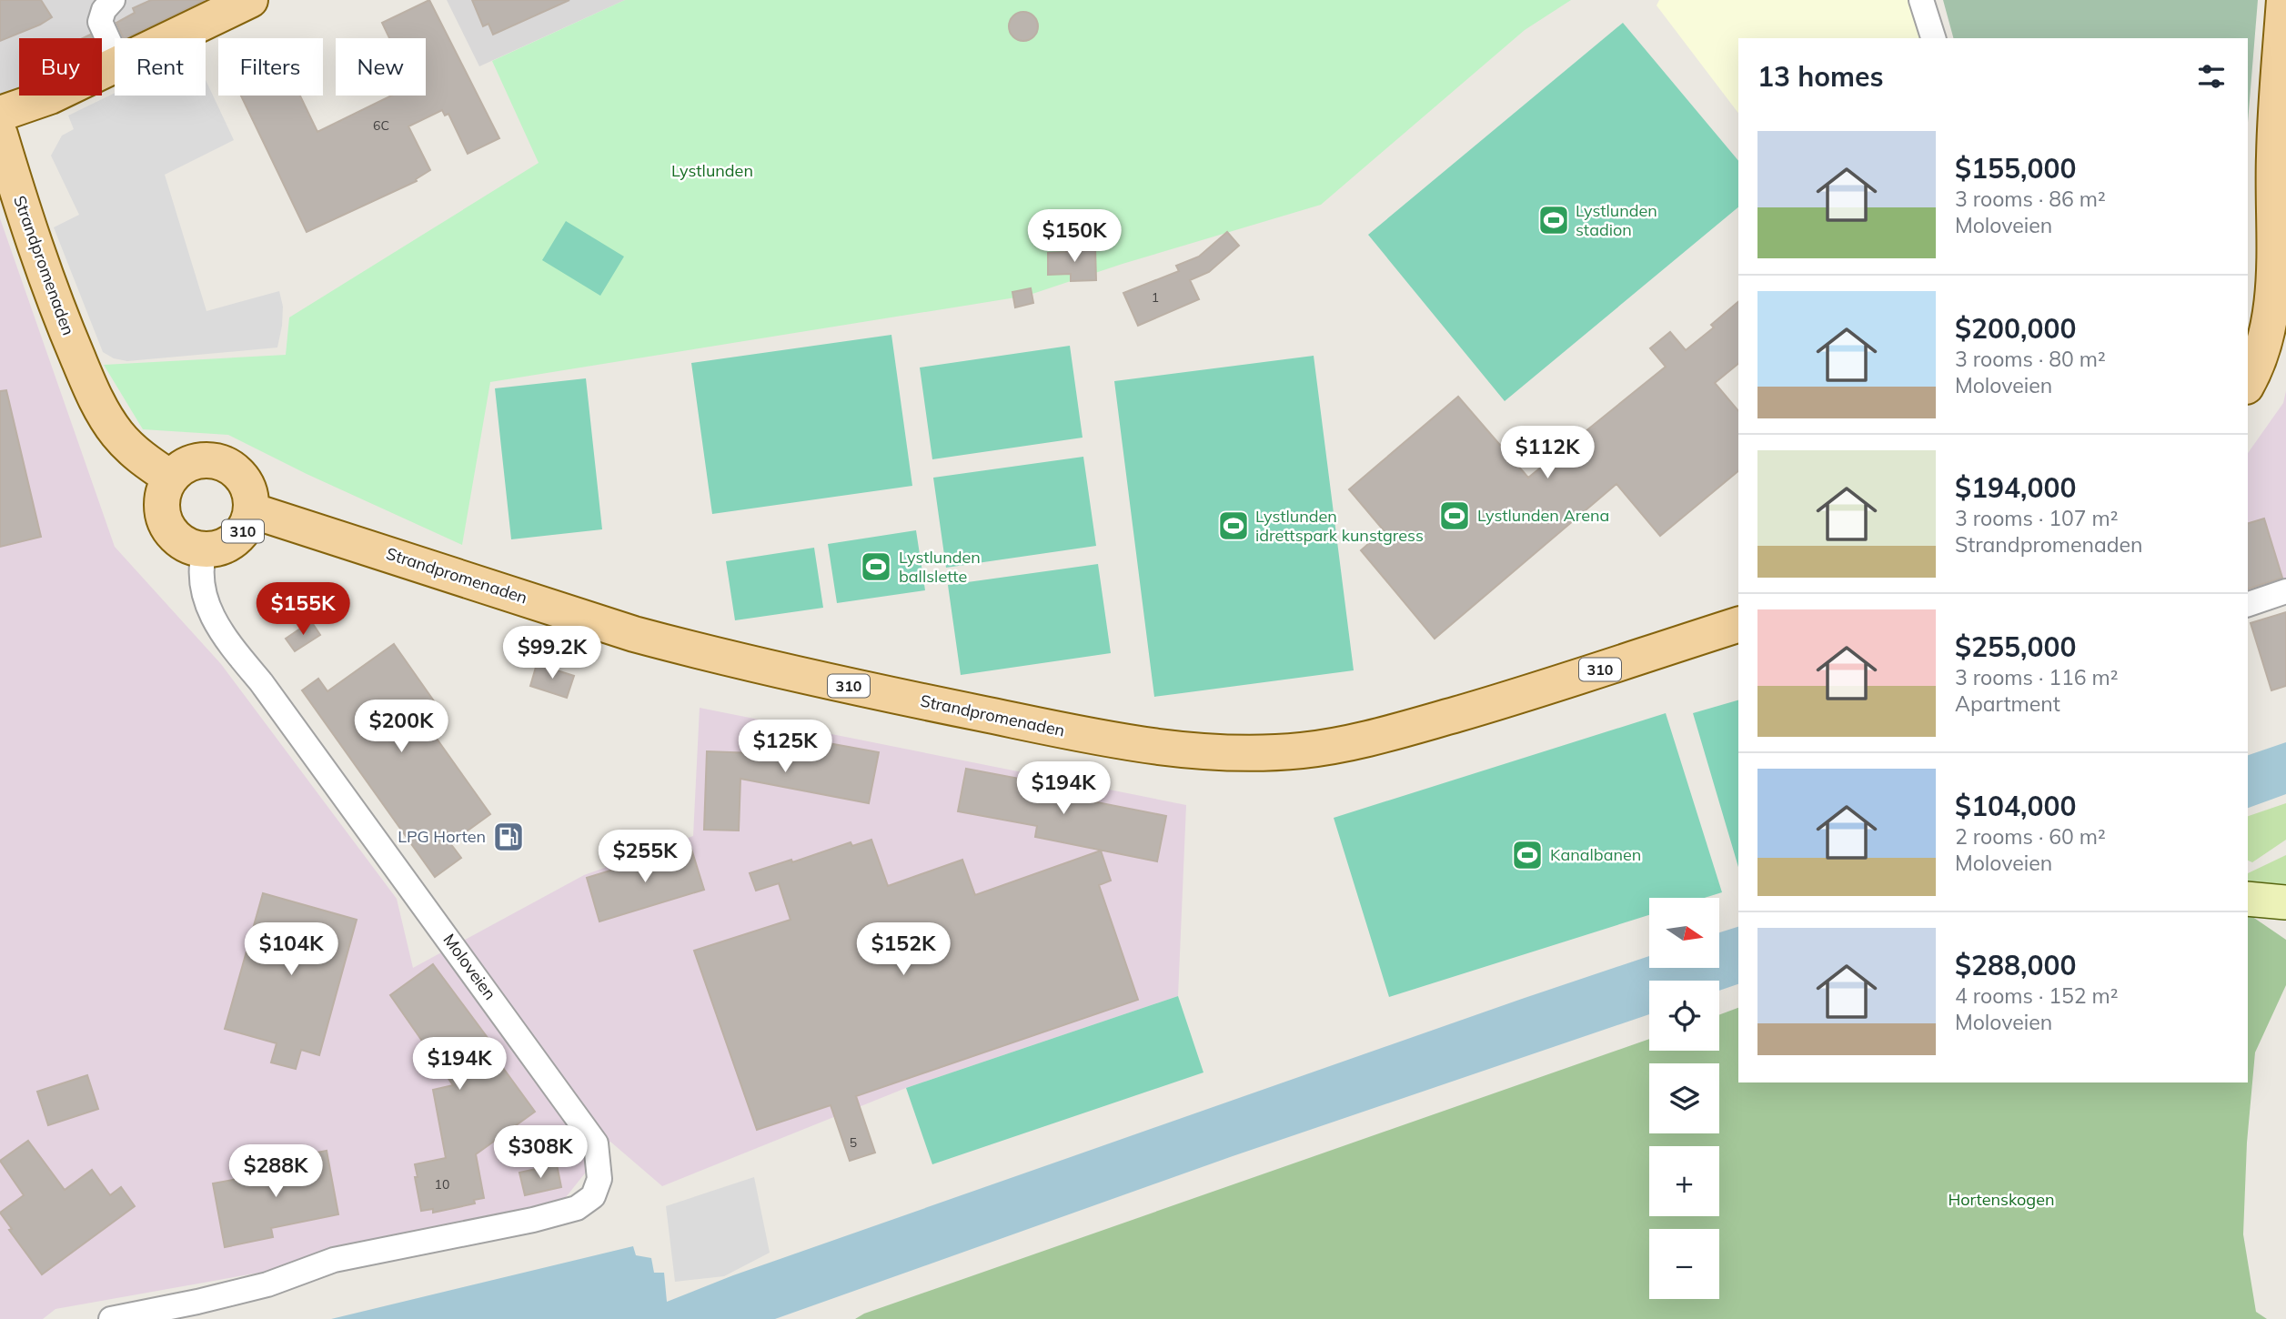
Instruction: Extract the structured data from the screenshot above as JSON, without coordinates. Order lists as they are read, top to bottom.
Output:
{
  "streets": {
    "main road": ["Strandpromenaden", "310"],
    "street": ["Moloveien"]
  },
  "crossings": [
    ["Strandpromenaden", "310"],
    ["Strandpromenaden", "Moloveien"],
    ["310", "Moloveien"]
  ],
  "parks": ["Lystlunden", "Hortenskogen"],
  "places": {
    "sports": [
      "Lystlunden stadion",
      "Lystlunden Arena",
      "Lystlunden idrettspark kunstgress",
      "Lystlunden ballslette",
      "Kanalbanen"
    ],
    "fuel station": ["LPG Horten"]
  },
  "house_numbers": [
    "6C",
    "1",
    "5",
    "10"
  ],
  "north": "right",
  "page": {
    "chip": [
      "Buy",
      "Rent",
      "Filters",
      "New"
    ],
    "heading": "13 homes",
    "list": [
      {
        "name": "$155,000",
        "note": "3 rooms · 86 m² · Moloveien"
      },
      {
        "name": "$200,000",
        "note": "3 rooms · 80 m² · Moloveien"
      },
      {
        "name": "$194,000",
        "note": "3 rooms · 107 m² · Strandpromenaden"
      },
      {
        "name": "$255,000",
        "note": "3 rooms · 116 m² · Apartment"
      },
      {
        "name": "$104,000",
        "note": "2 rooms · 60 m² · Moloveien"
      },
      {
        "name": "$288,000",
        "note": "4 rooms · 152 m² · Moloveien"
      }
    ],
    "price": [
      "$150K",
      "$112K",
      "$155K",
      "$99.2K",
      "$200K",
      "$125K",
      "$194K",
      "$255K",
      "$104K",
      "$152K",
      "$194K",
      "$308K",
      "$288K"
    ],
    "map_buttons": ["+", "−"]
  }
}
